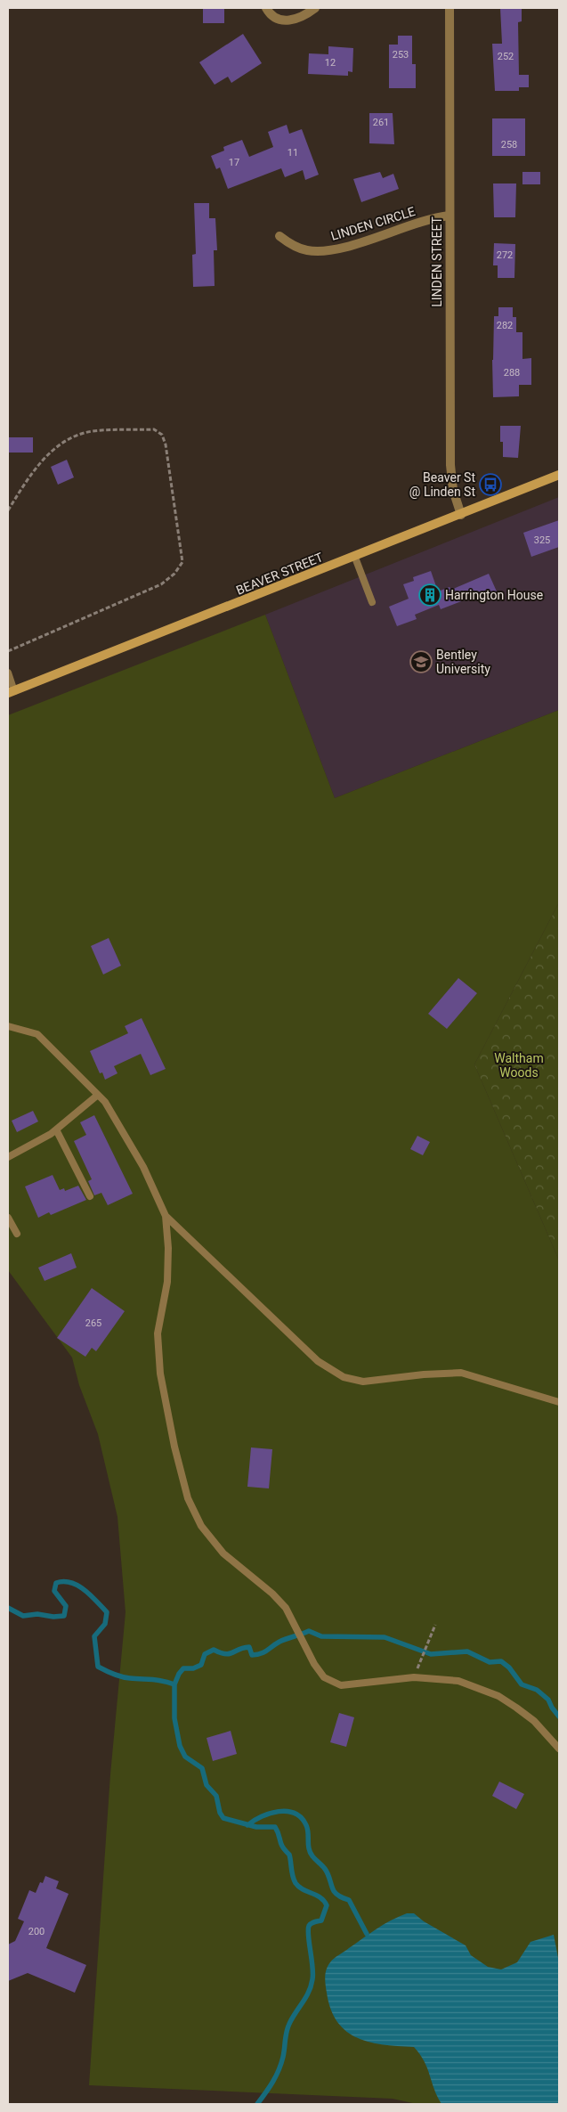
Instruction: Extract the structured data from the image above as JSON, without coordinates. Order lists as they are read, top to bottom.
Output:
{
  "streets": {
    "main road": ["BEAVER STREET"],
    "street": ["LINDEN CIRCLE", "LINDEN STREET"]
  },
  "crossings": [
    ["LINDEN CIRCLE", "LINDEN STREET"],
    ["LINDEN STREET", "BEAVER STREET"]
  ],
  "parks": ["Waltham Woods"],
  "places": {
    "bus stop": ["Beaver St @ Linden St"],
    "building": ["Harrington House"],
    "school or university": ["Bentley University"]
  },
  "house_numbers": [
    "253",
    "252",
    "12",
    "261",
    "258",
    "11",
    "17",
    "272",
    "282",
    "288",
    "325",
    "265",
    "200"
  ]
}
